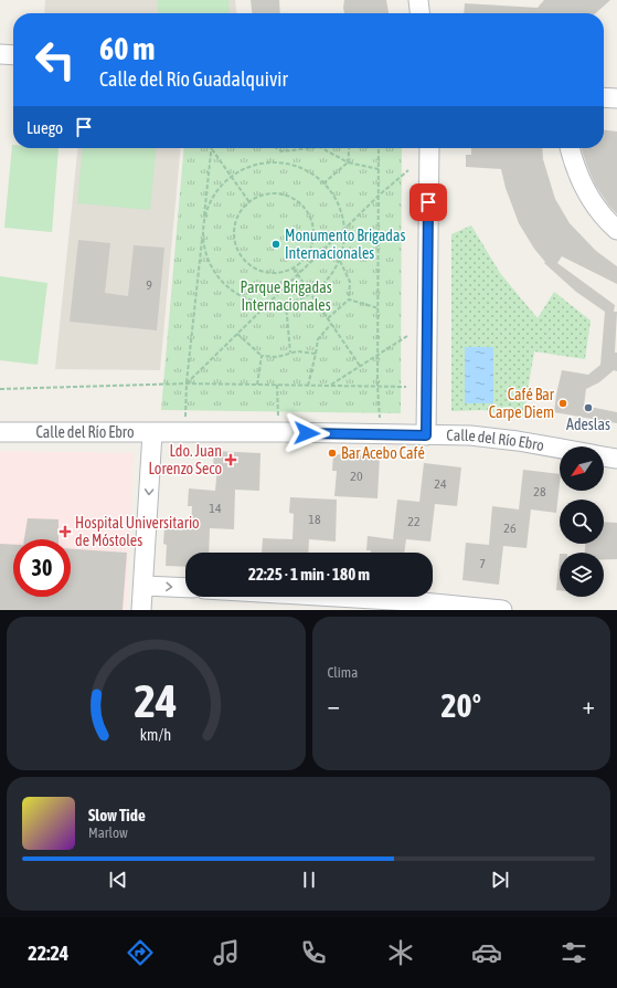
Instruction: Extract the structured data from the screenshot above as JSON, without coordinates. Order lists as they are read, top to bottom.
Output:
{
  "streets": {
    "street": ["Calle del Río Ebro"]
  },
  "parks": ["Parque Brigadas Internacionales"],
  "places": {
    "other": [
      "Monumento Brigadas Internacionales",
      "Café Bar Carpe Diem",
      "Adeslas",
      "Bar Acebo Café"
    ],
    "health": ["Ldo. Juan Lorenzo Seco", "Hospital Universitario de Móstoles"]
  },
  "house_numbers": [
    "9",
    "20",
    "24",
    "28",
    "14",
    "18",
    "22",
    "26",
    "7"
  ],
  "north": "bottom left",
  "page": {
    "turn": ["60 m", "Calle del Río Guadalquivir"],
    "then": "Luego",
    "limit": "30",
    "trip": "22:25 · 1 min · 180 m",
    "tile": "Clima",
    "heat": ["−", "20°", "+"],
    "song": ["Slow Tide", "Marlow"],
    "tabs": "22:24",
    "gauge": ["24", "km/h"]
  }
}
